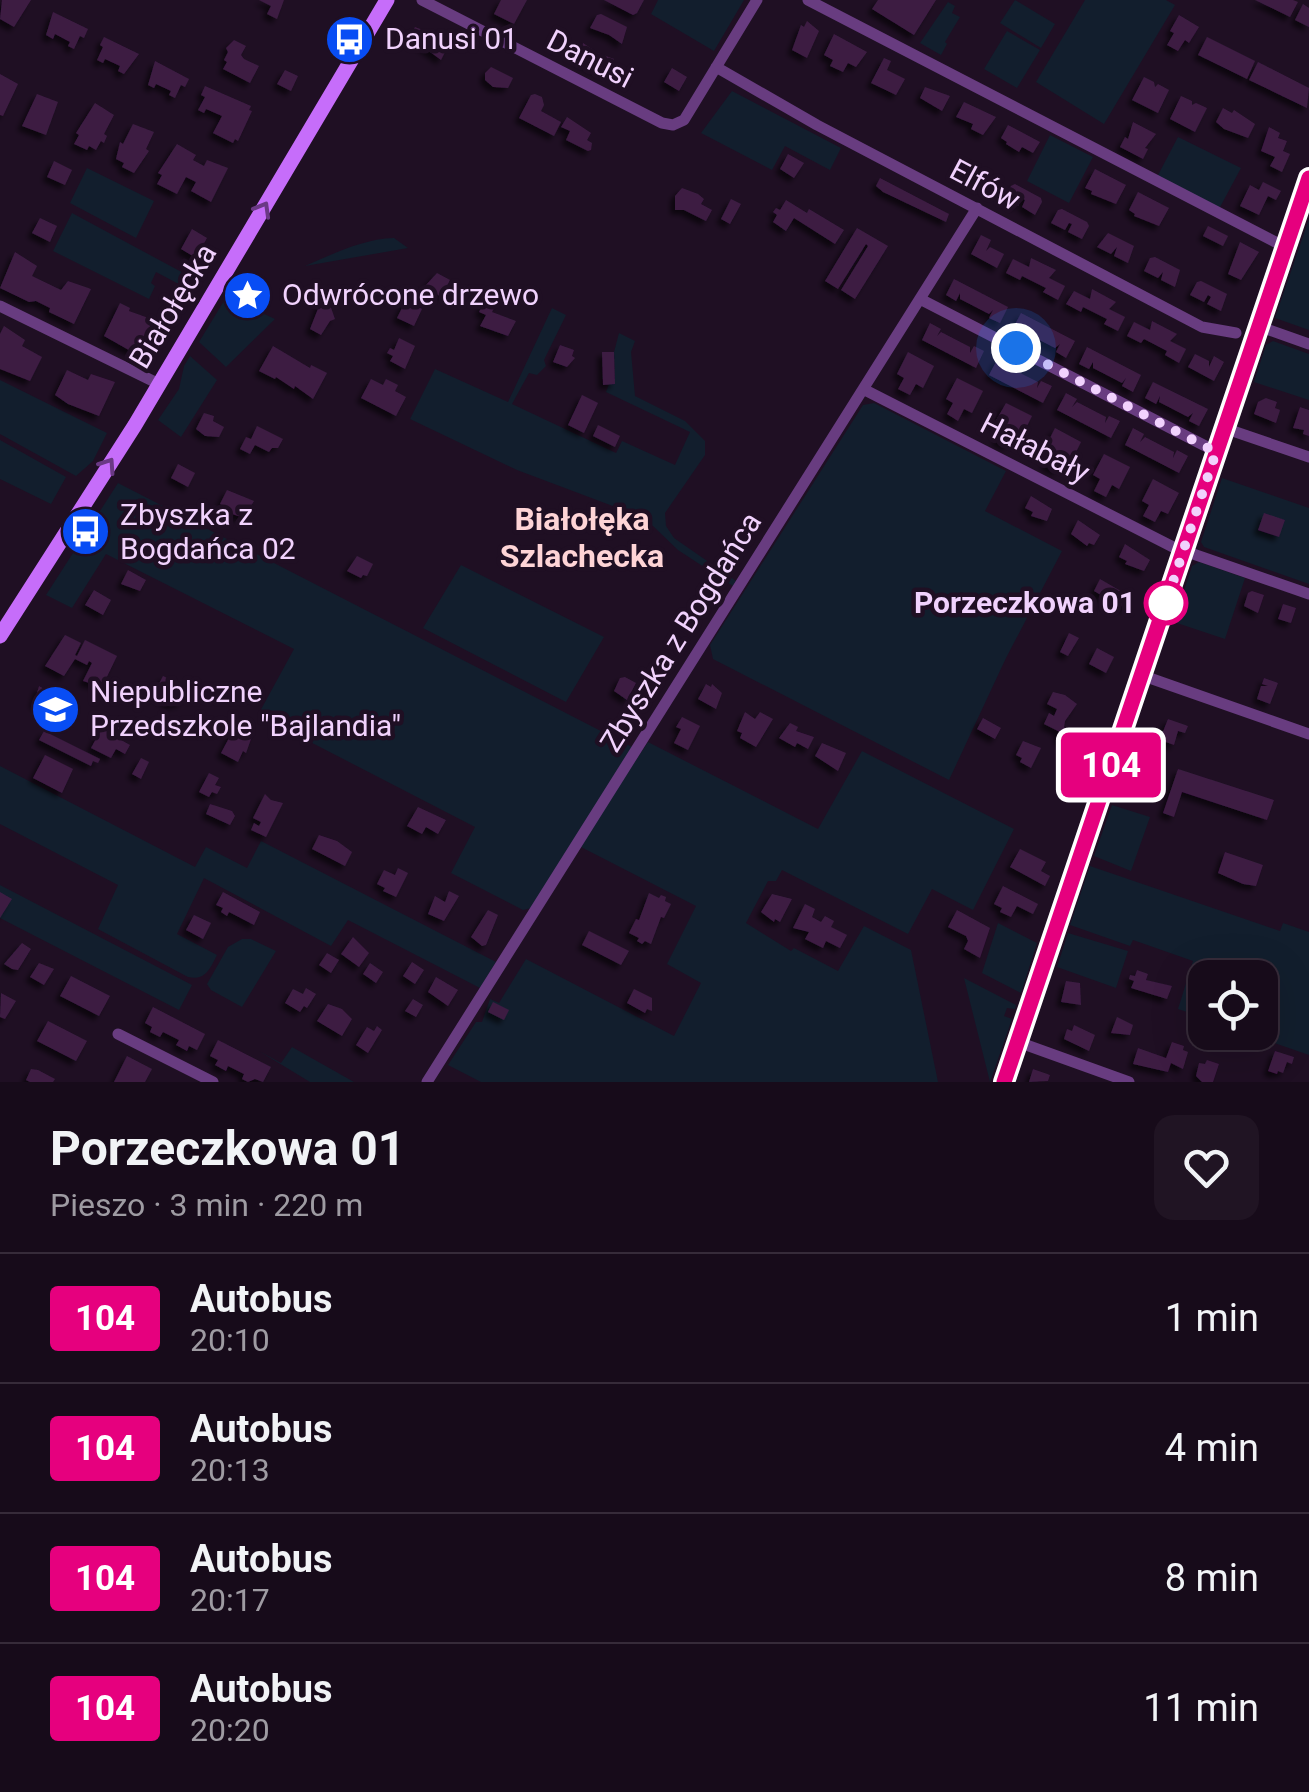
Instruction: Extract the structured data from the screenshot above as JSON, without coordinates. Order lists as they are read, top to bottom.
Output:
{
  "streets": {
    "street": [
      "Danusi",
      "Elfów",
      "Białołęcka",
      "Hałabały",
      "Zbyszka z Bogdańca"
    ]
  },
  "crossings": [
    ["Danusi", "Elfów"],
    ["Elfów", "Zbyszka z Bogdańca"],
    ["Hałabały", "Zbyszka z Bogdańca"]
  ],
  "one_way": ["Białołęcka"],
  "districts": ["Białołęka Szlachecka"],
  "places": {
    "bus stop": ["Danusi 01", "Zbyszka z Bogdańca 02"],
    "place": ["Odwrócone drzewo"],
    "other": ["Porzeczkowa 01"],
    "school or university": ["Niepubliczne Przedszkole \"Bajlandia\""]
  },
  "lines": ["bus line 104"],
  "page": {
    "on_map": "104",
    "heading": ["Porzeczkowa 01", "Pieszo · 3 min · 220 m"],
    "list": [
      {
        "mark": "104",
        "name": "Autobus",
        "note": "20:10",
        "value": "1 min"
      },
      {
        "mark": "104",
        "name": "Autobus",
        "note": "20:13",
        "value": "4 min"
      },
      {
        "mark": "104",
        "name": "Autobus",
        "note": "20:17",
        "value": "8 min"
      },
      {
        "mark": "104",
        "name": "Autobus",
        "note": "20:20",
        "value": "11 min"
      }
    ]
  }
}
